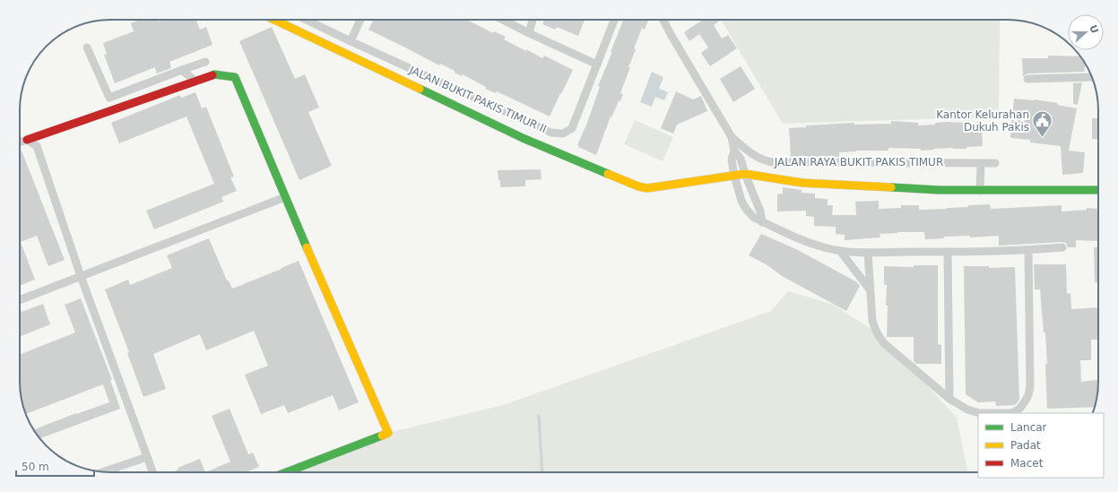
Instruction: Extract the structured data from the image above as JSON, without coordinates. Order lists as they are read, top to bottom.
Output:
{
  "streets": {
    "street": ["JALAN BUKIT PAKIS TIMUR II", "JALAN RAYA BUKIT PAKIS TIMUR"]
  },
  "places": {
    "public building": ["Kantor Kelurahan Dukuh Pakis"]
  },
  "legend": ["Lancar", "Padat", "Macet"],
  "scale_bar": "50 m",
  "north": "right"
}
